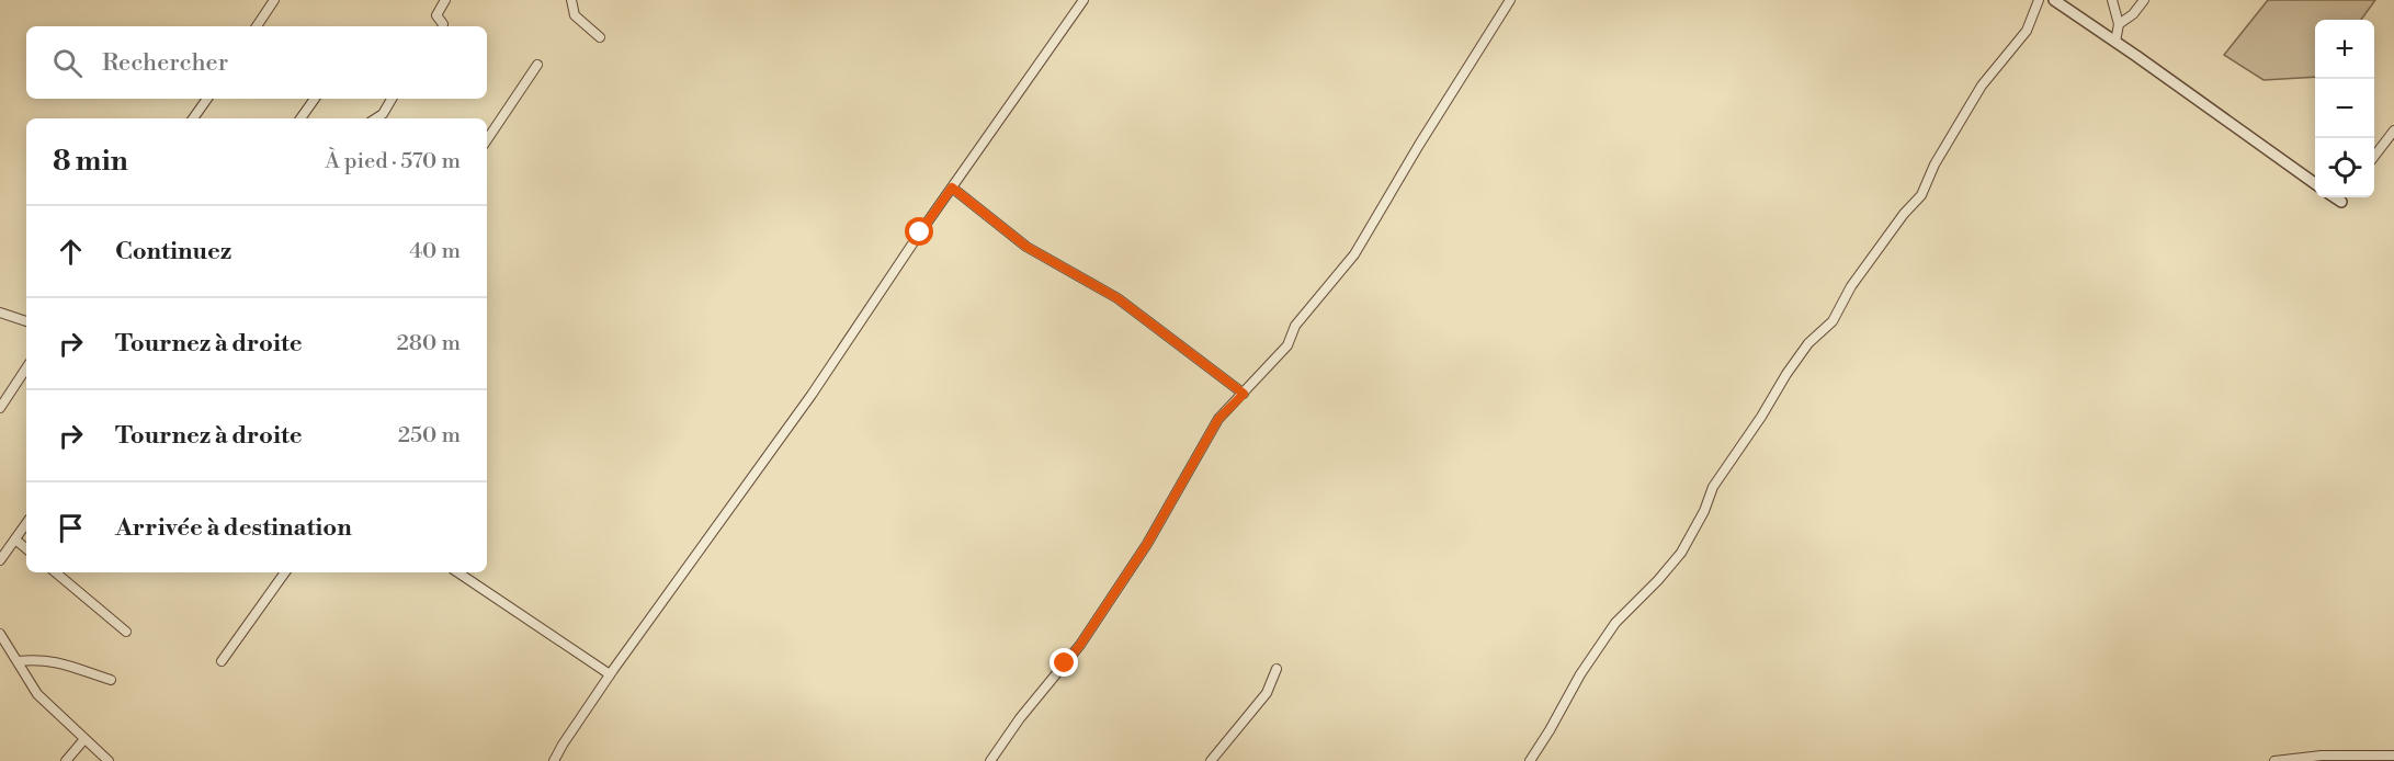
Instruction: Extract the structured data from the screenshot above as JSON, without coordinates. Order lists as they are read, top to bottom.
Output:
{
  "page": {
    "map_buttons": ["+", "−"],
    "search": "Rechercher",
    "heading": ["8 min", "À pied · 570 m"],
    "list": [
      ["Continuez", "40 m"],
      ["Tournez à droite", "280 m"],
      ["Tournez à droite", "250 m"],
      "Arrivée à destination"
    ]
  }
}
